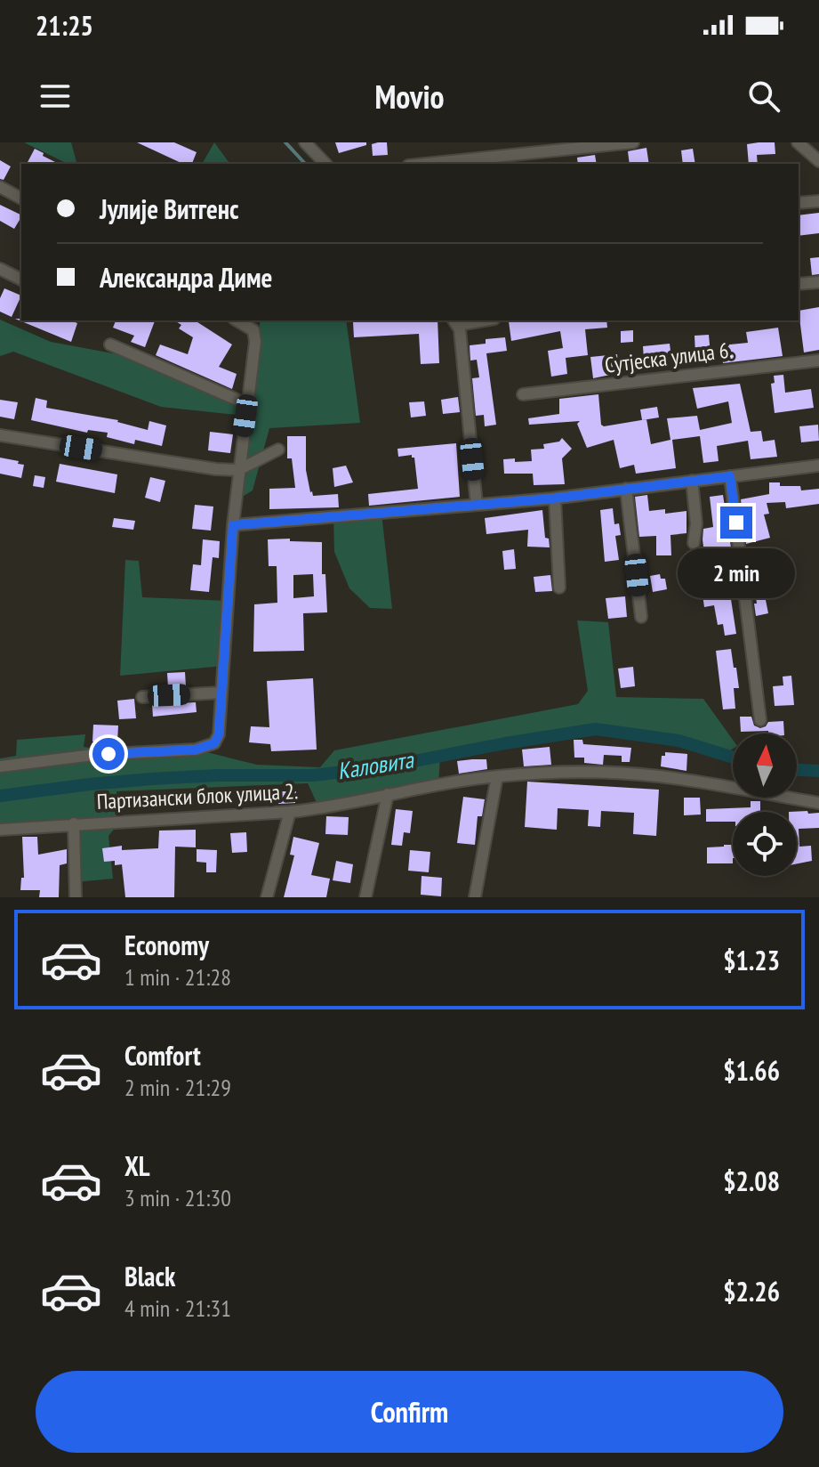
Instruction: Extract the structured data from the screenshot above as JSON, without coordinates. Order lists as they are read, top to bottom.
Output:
{
  "streets": {
    "street": ["Сутјеска улица 6.", "Партизански блок улица 2."]
  },
  "water": ["Каловита"],
  "north": "top",
  "page": {
    "status": "21:25",
    "header": "Movio",
    "banner": ["Јулије Витгенс", "Александра Диме"],
    "bubble": "2 min",
    "list": [
      {
        "name": "Economy",
        "note": "1 min · 21:28",
        "value": "$1.23"
      },
      {
        "name": "Comfort",
        "note": "2 min · 21:29",
        "value": "$1.66"
      },
      {
        "name": "XL",
        "note": "3 min · 21:30",
        "value": "$2.08"
      },
      {
        "name": "Black",
        "note": "4 min · 21:31",
        "value": "$2.26"
      }
    ],
    "buttons": "Confirm"
  }
}
